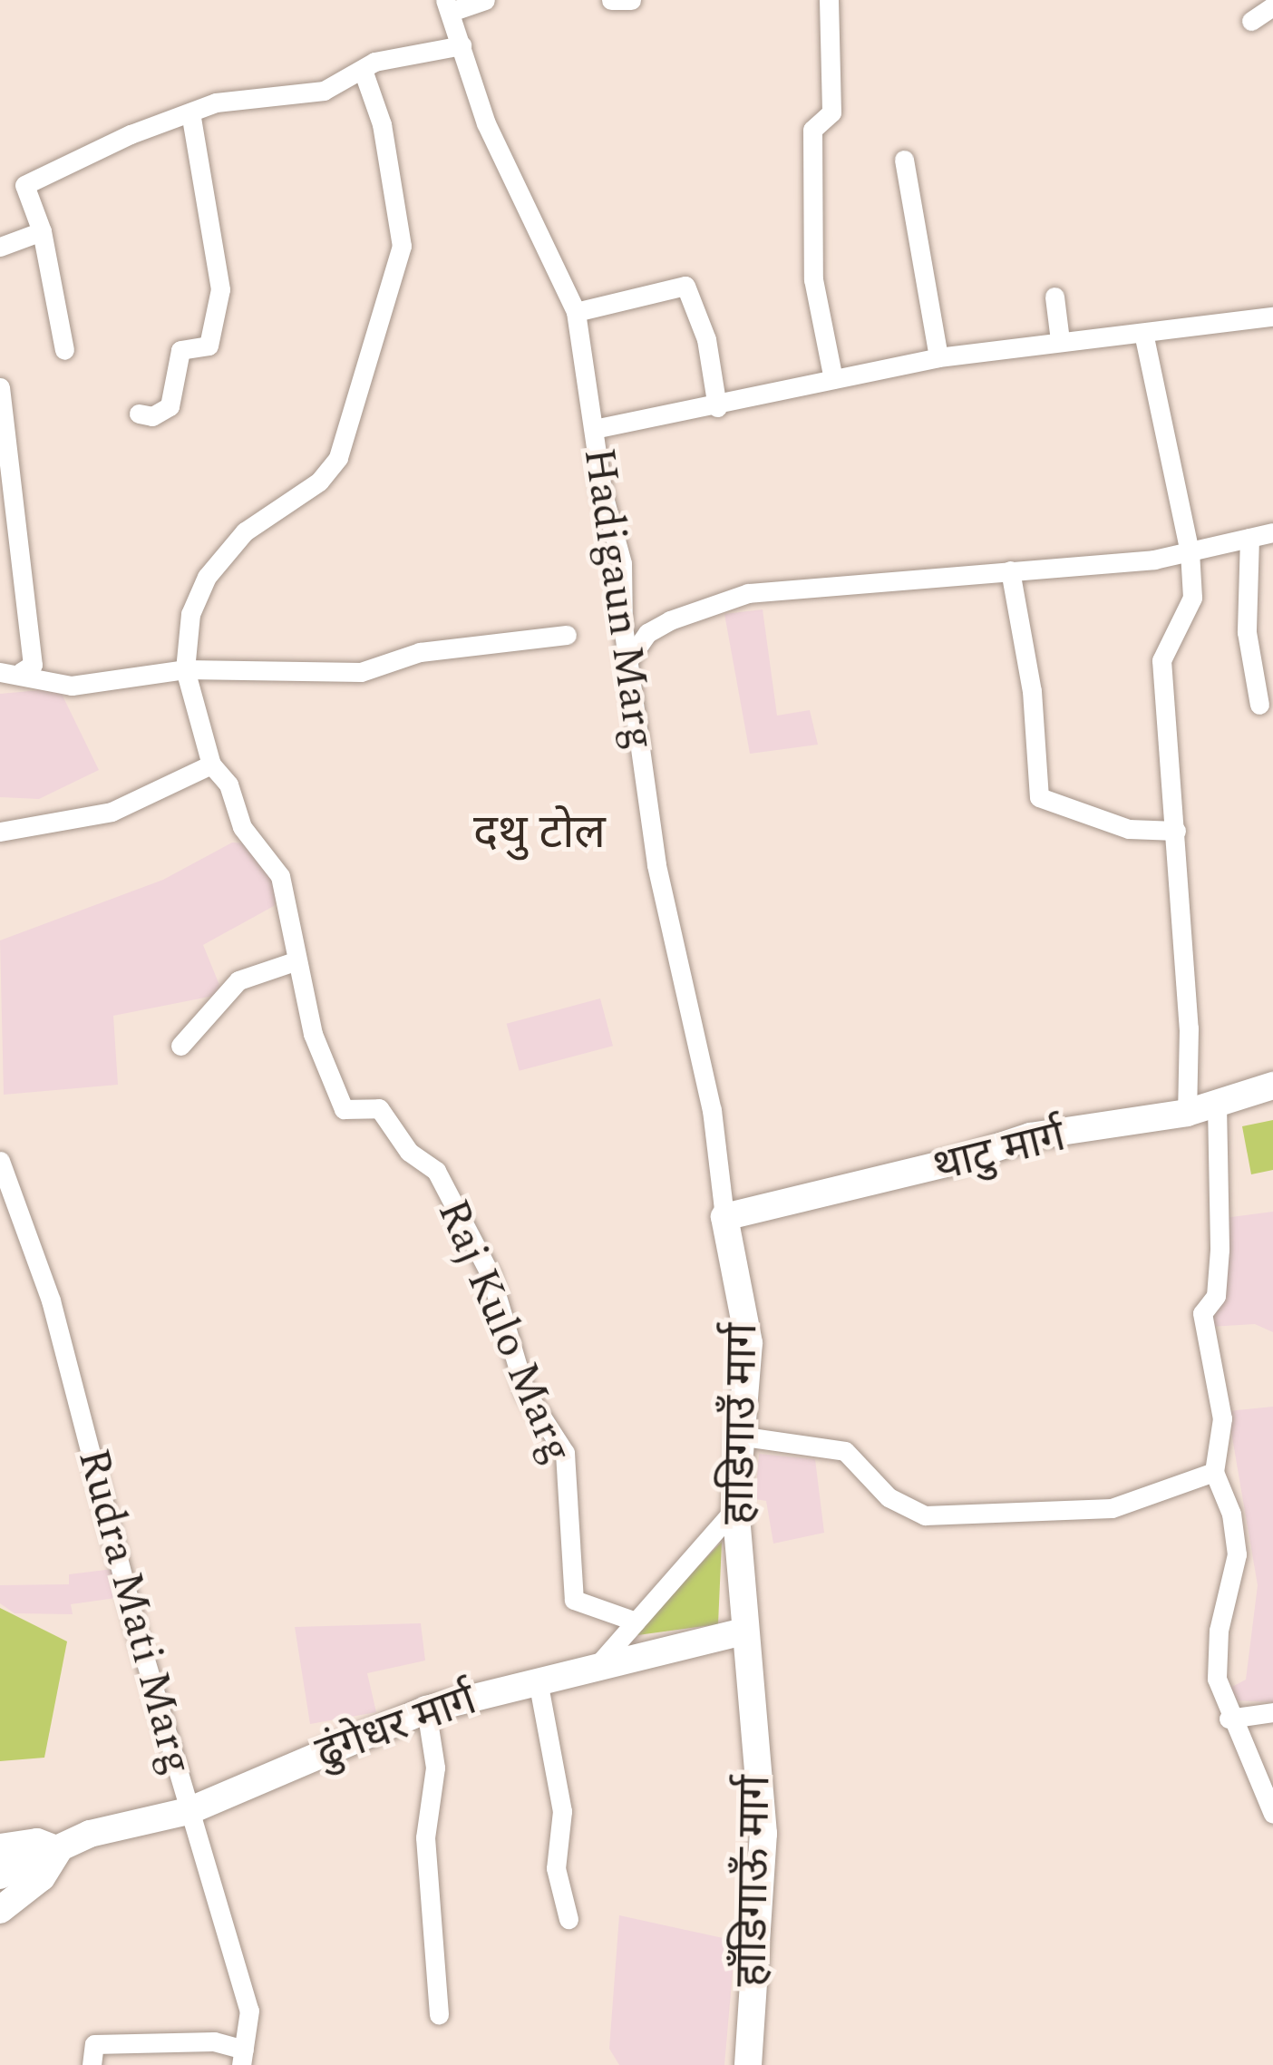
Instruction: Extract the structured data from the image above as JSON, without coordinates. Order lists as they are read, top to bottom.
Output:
{
  "streets": {
    "main road": [
      "थाटु मार्ग",
      "हाडिगाउँ मार्ग",
      "ढुंगेधर मार्ग",
      "हाँडिगाऊँ मार्ग"
    ],
    "street": ["Hadigaun Marg", "Raj Kulo Marg", "Rudra Mati Marg"]
  },
  "crossings": [
    ["Hadigaun Marg", "थाटु मार्ग"],
    ["Hadigaun Marg", "हाडिगाउँ मार्ग"],
    ["थाटु मार्ग", "हाडिगाउँ मार्ग"],
    ["हाडिगाउँ मार्ग", "ढुंगेधर मार्ग"],
    ["हाडिगाउँ मार्ग", "हाँडिगाऊँ मार्ग"],
    ["Rudra Mati Marg", "ढुंगेधर मार्ग"],
    ["ढुंगेधर मार्ग", "हाँडिगाऊँ मार्ग"]
  ],
  "districts": ["दथु टोल"]
}
